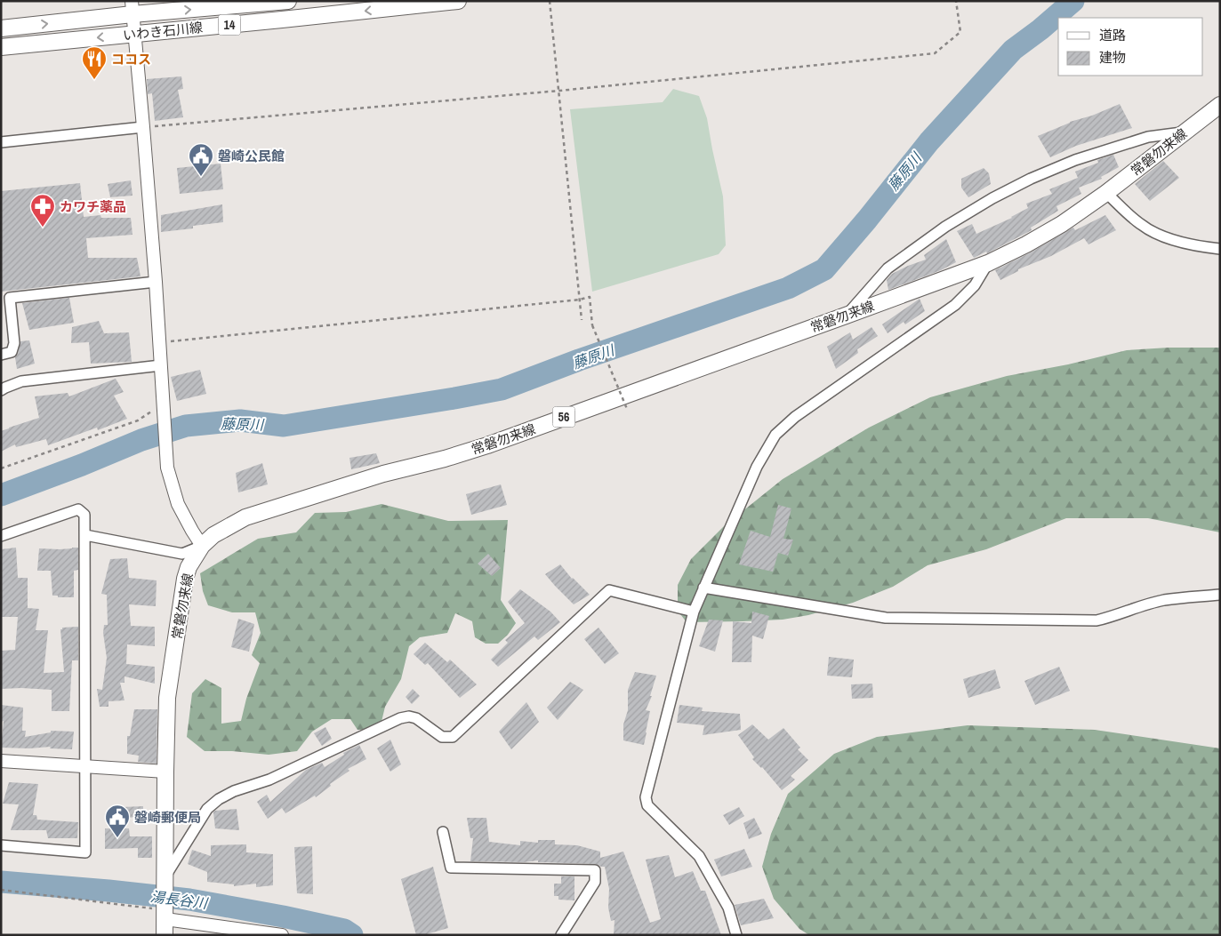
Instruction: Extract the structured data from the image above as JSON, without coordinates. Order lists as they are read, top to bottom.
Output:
{
  "streets": {
    "main road": [
      "14",
      "いわき石川線",
      "常磐勿来線",
      "56"
    ]
  },
  "water": ["藤原川", "湯長谷川"],
  "places": {
    "restaurant": ["ココス"],
    "public building": ["磐崎公民館", "磐崎郵便局"],
    "pharmacy": ["カワチ薬品"]
  },
  "legend": ["道路", "建物"]
}
